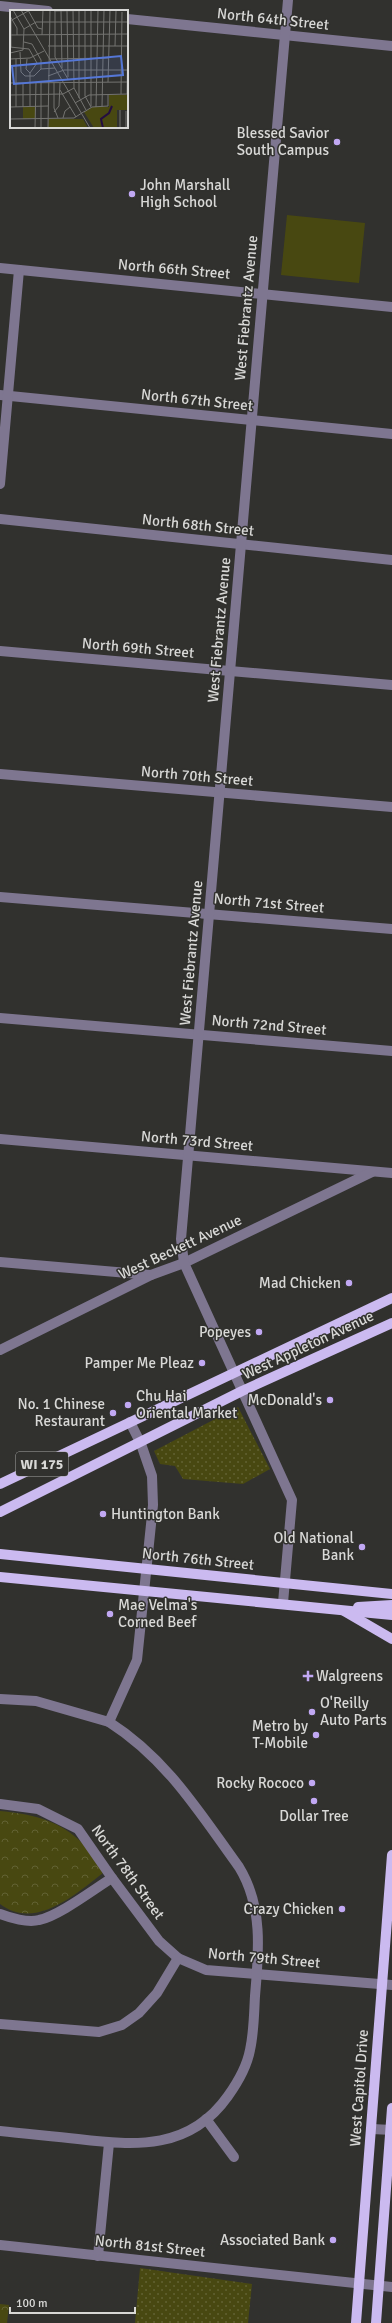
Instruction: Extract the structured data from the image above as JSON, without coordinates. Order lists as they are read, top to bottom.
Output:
{
  "streets": {
    "main road": [
      "West Appleton Avenue",
      "WI 175",
      "North 76th Street",
      "West Capitol Drive"
    ],
    "street": [
      "North 64th Street",
      "North 66th Street",
      "West Fiebrantz Avenue",
      "North 67th Street",
      "North 68th Street",
      "North 69th Street",
      "North 70th Street",
      "North 71st Street",
      "North 72nd Street",
      "North 73rd Street",
      "West Beckett Avenue",
      "North 78th Street",
      "North 79th Street",
      "North 81st Street"
    ]
  },
  "crossings": [
    ["North 64th Street", "West Fiebrantz Avenue"],
    ["North 66th Street", "West Fiebrantz Avenue"],
    ["West Fiebrantz Avenue", "North 67th Street"],
    ["West Fiebrantz Avenue", "North 68th Street"],
    ["West Fiebrantz Avenue", "North 69th Street"],
    ["West Fiebrantz Avenue", "North 70th Street"],
    ["West Fiebrantz Avenue", "North 71st Street"],
    ["West Fiebrantz Avenue", "North 72nd Street"],
    ["West Fiebrantz Avenue", "North 73rd Street"],
    ["West Fiebrantz Avenue", "West Beckett Avenue"],
    ["West Fiebrantz Avenue", "West Appleton Avenue"],
    ["West Fiebrantz Avenue", "North 76th Street"],
    ["North 73rd Street", "West Beckett Avenue"],
    ["North 78th Street", "North 79th Street"],
    ["North 79th Street", "West Capitol Drive"],
    ["West Capitol Drive", "North 81st Street"]
  ],
  "places": {
    "other": [
      "Blessed Savior South Campus",
      "John Marshall High School",
      "Mad Chicken",
      "Popeyes",
      "Pamper Me Pleaz",
      "McDonald's",
      "Chu Hai Oriental Market",
      "No. 1 Chinese Restaurant",
      "Huntington Bank",
      "Old National Bank",
      "Mae Velma's Corned Beef",
      "O'Reilly Auto Parts",
      "Metro by T-Mobile",
      "Rocky Rococo",
      "Dollar Tree",
      "Crazy Chicken",
      "Associated Bank"
    ],
    "health": ["Walgreens"]
  },
  "scale_bar": "100 m"
}
